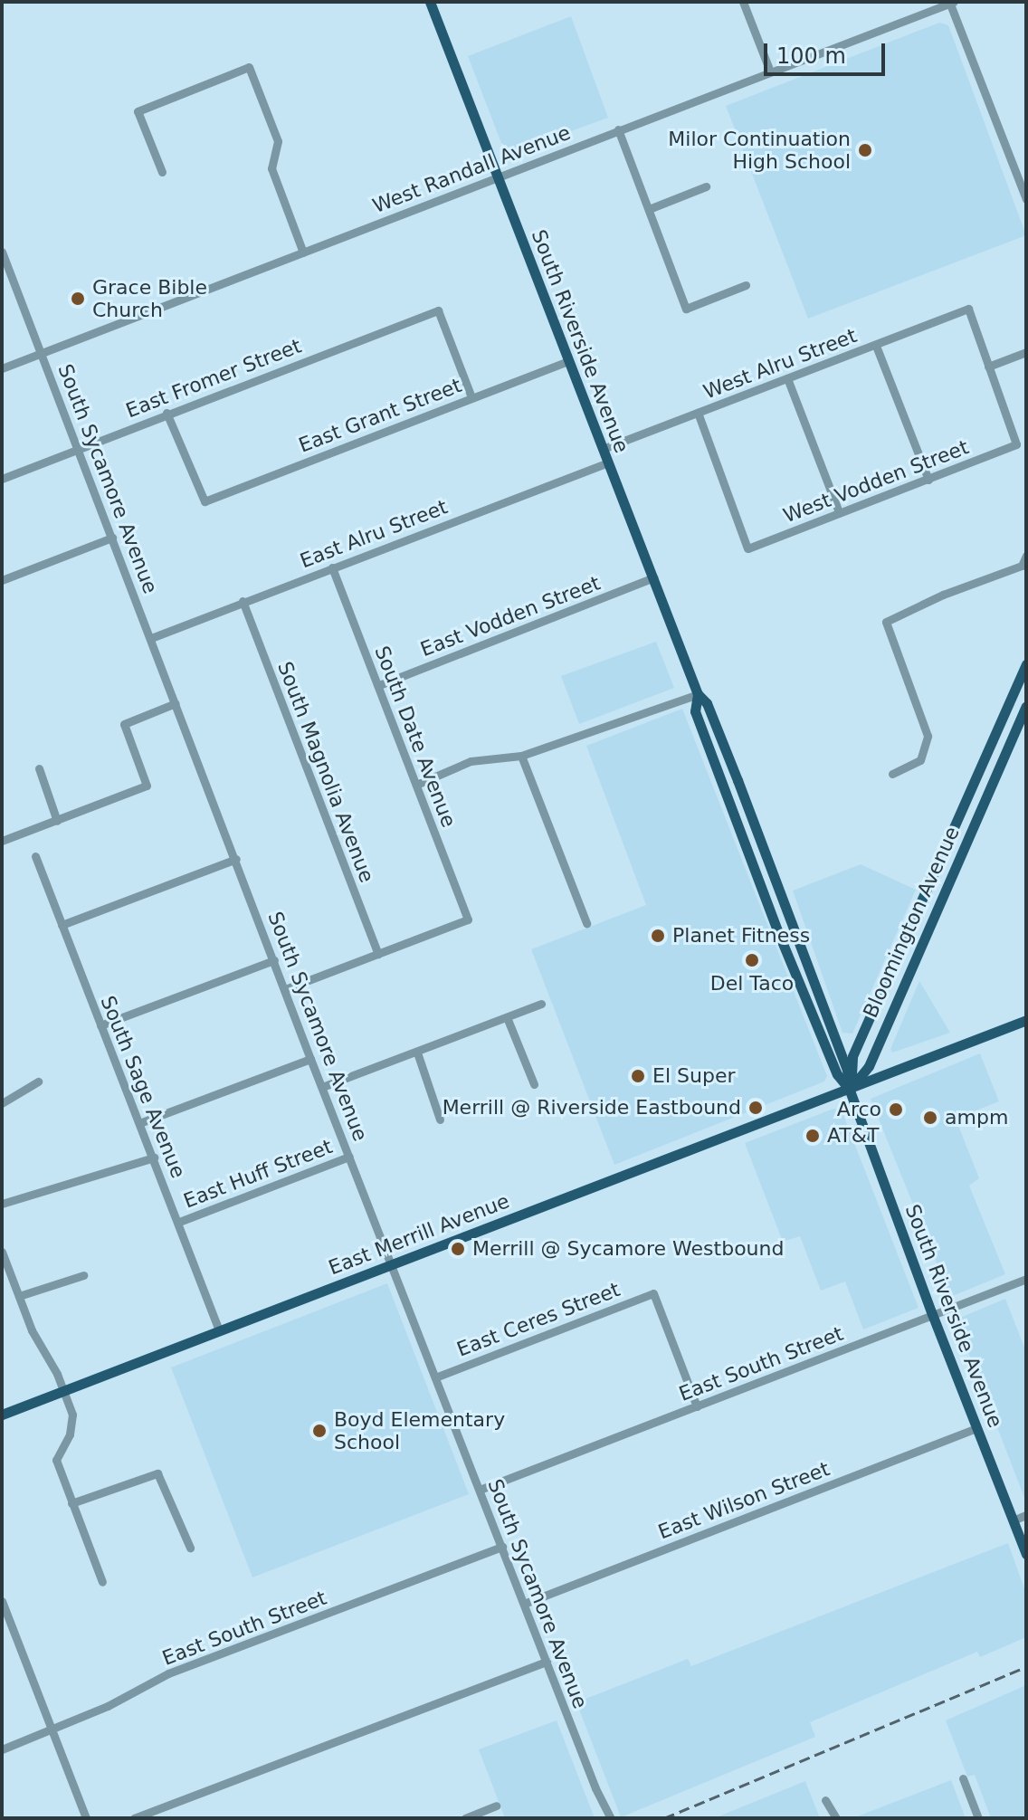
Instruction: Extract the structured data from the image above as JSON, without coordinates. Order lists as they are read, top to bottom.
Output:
{
  "streets": {
    "main road": ["South Riverside Avenue", "Bloomington Avenue", "East Merrill Avenue"],
    "street": [
      "West Randall Avenue",
      "West Alru Street",
      "East Fromer Street",
      "East Grant Street",
      "South Sycamore Avenue",
      "West Vodden Street",
      "East Alru Street",
      "East Vodden Street",
      "South Date Avenue",
      "South Magnolia Avenue",
      "South Sage Avenue",
      "East Huff Street",
      "East Ceres Street",
      "East South Street",
      "East Wilson Street"
    ]
  },
  "crossings": [
    ["West Randall Avenue", "South Riverside Avenue"],
    ["West Randall Avenue", "South Sycamore Avenue"],
    ["South Riverside Avenue", "West Alru Street"],
    ["South Riverside Avenue", "East Grant Street"],
    ["South Riverside Avenue", "East Alru Street"],
    ["South Riverside Avenue", "East Vodden Street"],
    ["South Riverside Avenue", "Bloomington Avenue"],
    ["South Riverside Avenue", "East Merrill Avenue"],
    ["South Riverside Avenue", "East South Street"],
    ["South Riverside Avenue", "East Wilson Street"],
    ["West Alru Street", "West Vodden Street"],
    ["East Fromer Street", "East Grant Street"],
    ["East Fromer Street", "South Sycamore Avenue"],
    ["South Sycamore Avenue", "East Alru Street"],
    ["South Sycamore Avenue", "East Huff Street"],
    ["South Sycamore Avenue", "East Merrill Avenue"],
    ["South Sycamore Avenue", "East Ceres Street"],
    ["South Sycamore Avenue", "East South Street"],
    ["South Sycamore Avenue", "East Wilson Street"],
    ["East Alru Street", "South Date Avenue"],
    ["East Alru Street", "South Magnolia Avenue"],
    ["East Vodden Street", "South Date Avenue"],
    ["South Date Avenue", "South Magnolia Avenue"],
    ["Bloomington Avenue", "East Merrill Avenue"],
    ["South Sage Avenue", "East Huff Street"],
    ["South Sage Avenue", "East Merrill Avenue"],
    ["East Ceres Street", "East South Street"]
  ],
  "places": [
    "Milor Continuation High School",
    "Grace Bible Church",
    "Planet Fitness",
    "Del Taco",
    "El Super",
    "Merrill @ Riverside Eastbound",
    "Arco",
    "ampm",
    "AT&T",
    "Merrill @ Sycamore Westbound",
    "Boyd Elementary School"
  ],
  "scale_bar": "100 m"
}
